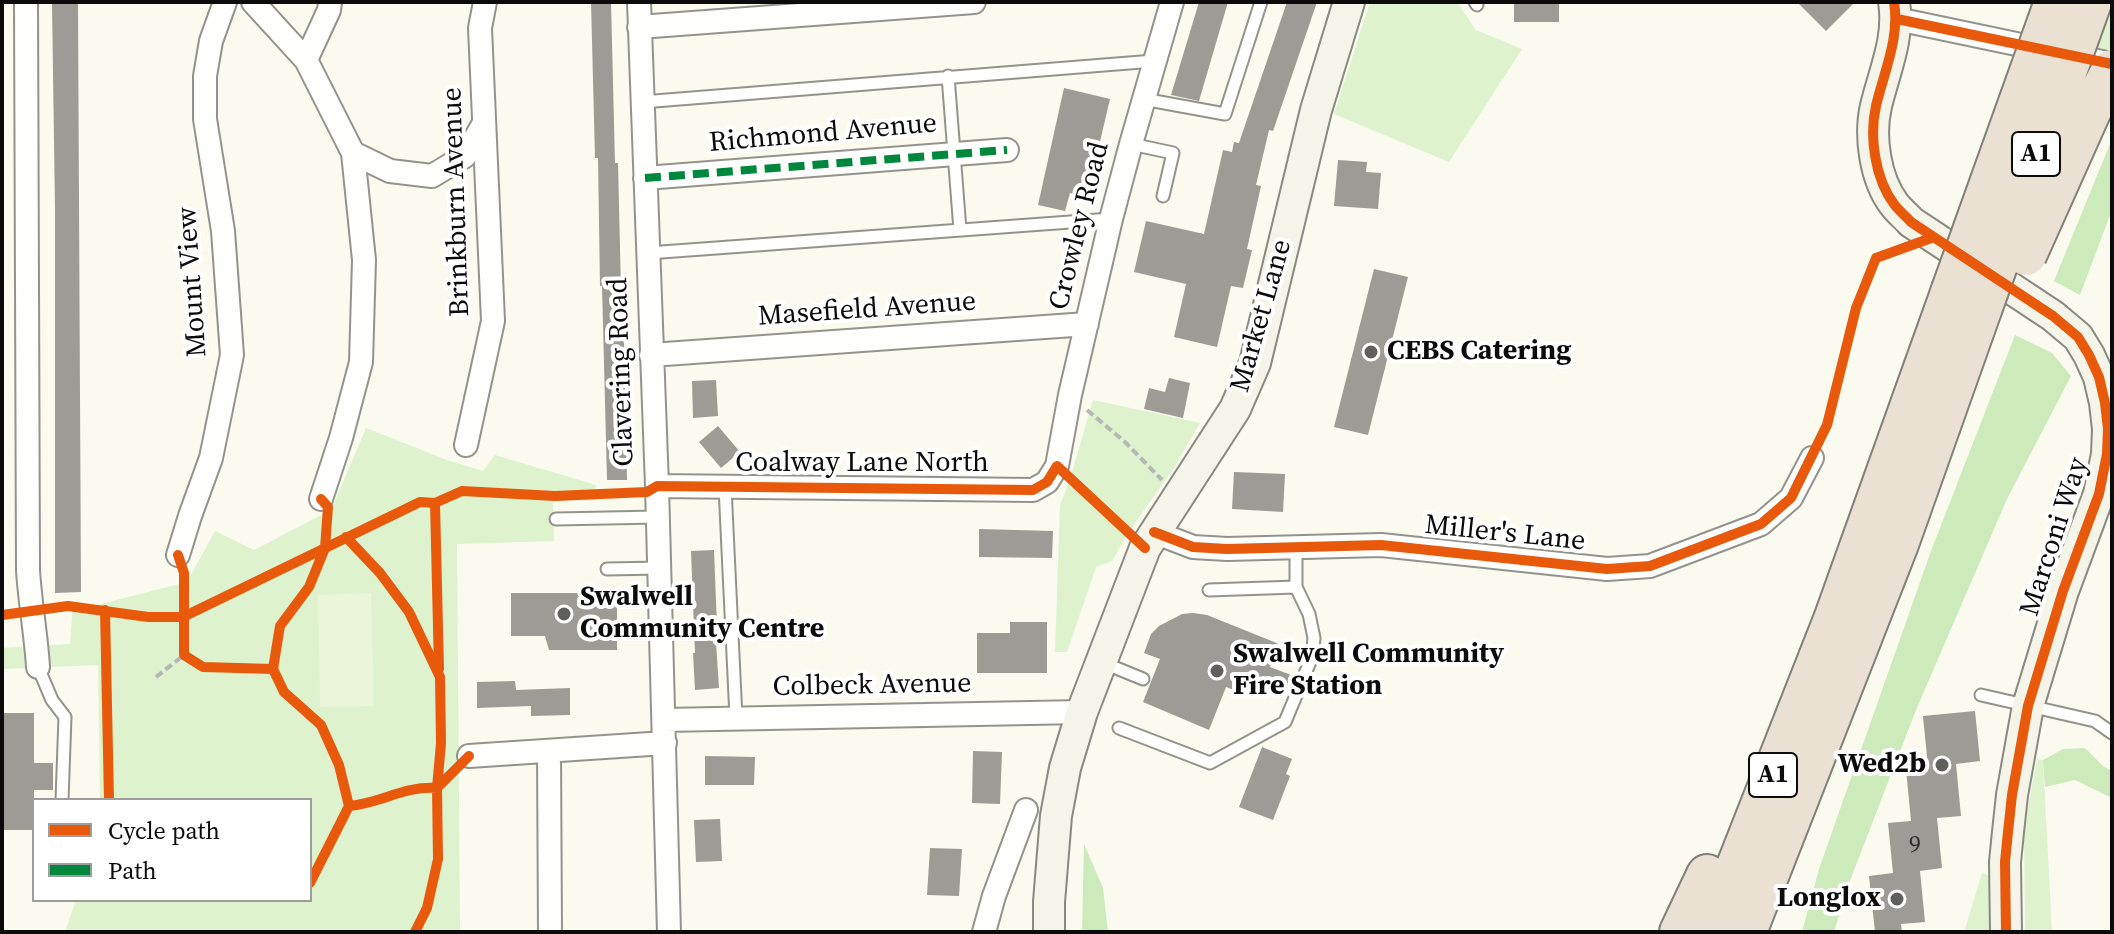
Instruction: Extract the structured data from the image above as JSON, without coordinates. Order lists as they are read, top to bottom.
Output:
{
  "streets": {
    "highway": ["A1"],
    "street": [
      "Richmond Avenue",
      "Brinkburn Avenue",
      "Crowley Road",
      "Mount View",
      "Masefield Avenue",
      "Market Lane",
      "Clavering Road",
      "Coalway Lane North",
      "Miller's Lane",
      "Marconi Way",
      "Colbeck Avenue"
    ]
  },
  "crossings": [
    ["Richmond Avenue", "Clavering Road"],
    ["Crowley Road", "Masefield Avenue"],
    ["Crowley Road", "Coalway Lane North"],
    ["Masefield Avenue", "Clavering Road"],
    ["Market Lane", "Miller's Lane"],
    ["Market Lane", "Colbeck Avenue"],
    ["Clavering Road", "Coalway Lane North"],
    ["Clavering Road", "Colbeck Avenue"]
  ],
  "places": [
    "CEBS Catering",
    "Swalwell Community Centre",
    "Swalwell Community Fire Station",
    "Wed2b",
    "Longlox"
  ],
  "house_numbers": ["9"],
  "legend": ["Cycle path", "Path"]
}
